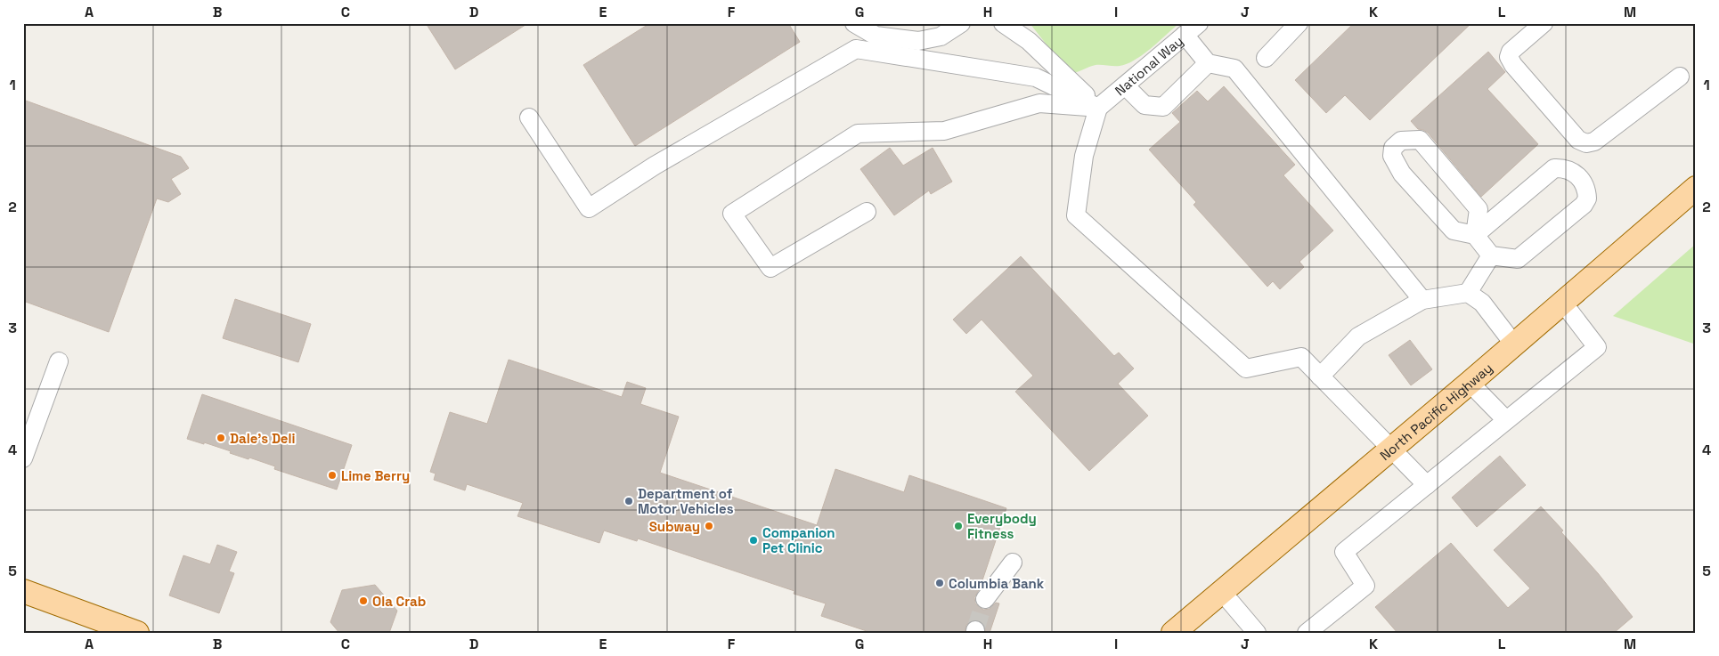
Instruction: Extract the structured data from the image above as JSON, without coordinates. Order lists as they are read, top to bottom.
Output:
{
  "streets": {
    "main road": ["North Pacific Highway"],
    "street": ["National Way"]
  },
  "places": [
    "Dale's Deli",
    "Lime Berry",
    "Department of Motor Vehicles",
    "Subway",
    "Everybody Fitness",
    "Companion Pet Clinic",
    "Columbia Bank",
    "Ola Crab"
  ],
  "grid": {
    "columns": [
      "A",
      "B",
      "C",
      "D",
      "E",
      "F",
      "G",
      "H",
      "I",
      "J",
      "K",
      "L",
      "M"
    ],
    "rows": [
      "1",
      "2",
      "3",
      "4",
      "5"
    ]
  }
}
